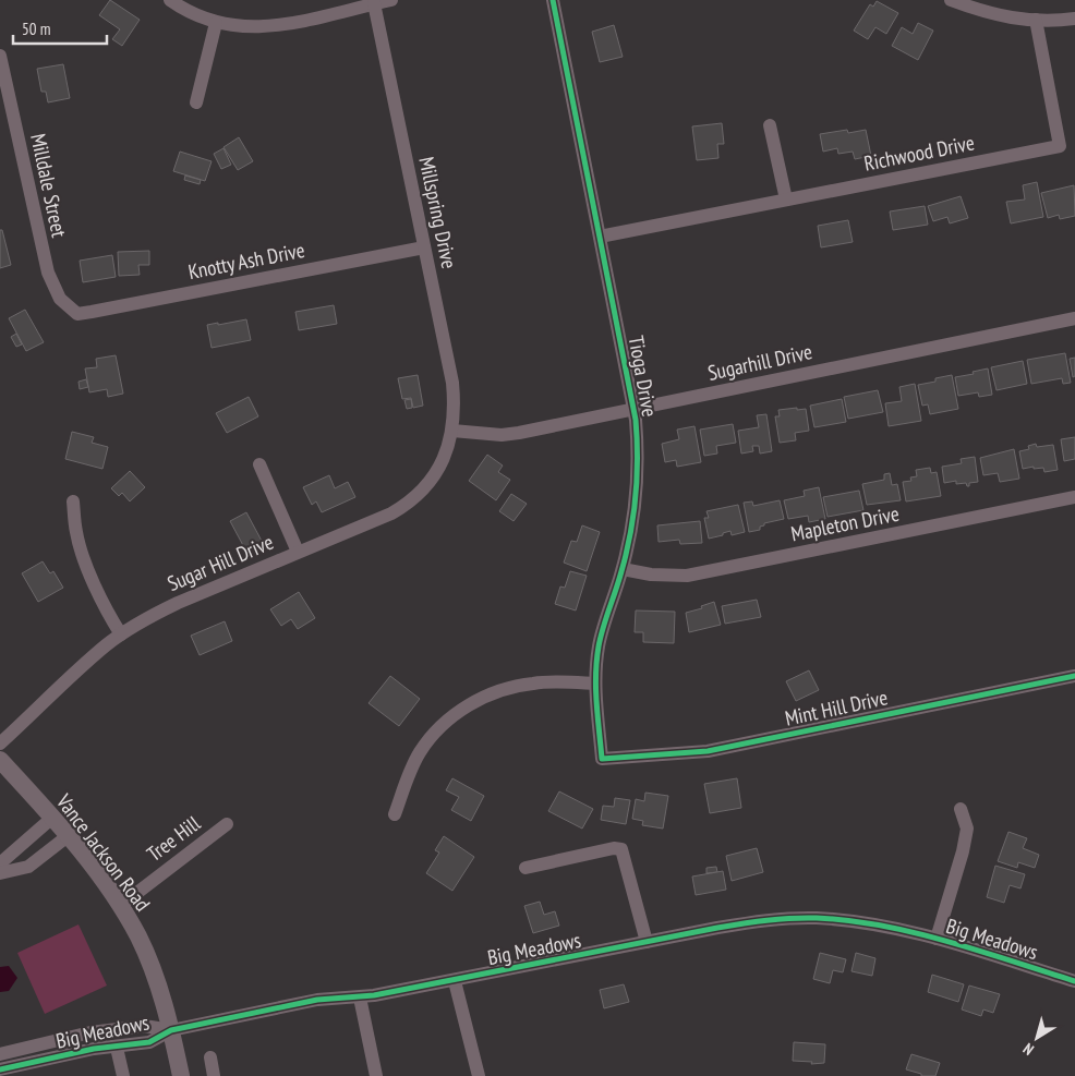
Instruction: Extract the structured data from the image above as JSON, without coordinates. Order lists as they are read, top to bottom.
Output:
{
  "streets": {
    "main road": ["Vance Jackson Road"],
    "street": [
      "Richwood Drive",
      "Milldale Street",
      "Millspring Drive",
      "Knotty Ash Drive",
      "Sugarhill Drive",
      "Tioga Drive",
      "Mapleton Drive",
      "Sugar Hill Drive",
      "Mint Hill Drive",
      "Tree Hill",
      "Big Meadows"
    ]
  },
  "crossings": [
    ["Richwood Drive", "Tioga Drive"],
    ["Milldale Street", "Knotty Ash Drive"],
    ["Millspring Drive", "Knotty Ash Drive"],
    ["Millspring Drive", "Sugarhill Drive"],
    ["Millspring Drive", "Sugar Hill Drive"],
    ["Sugarhill Drive", "Tioga Drive"],
    ["Sugarhill Drive", "Sugar Hill Drive"],
    ["Tioga Drive", "Mapleton Drive"],
    ["Tioga Drive", "Mint Hill Drive"],
    ["Tree Hill", "Vance Jackson Road"],
    ["Vance Jackson Road", "Big Meadows"]
  ],
  "scale_bar": "50 m",
  "north": "bottom left"
}
